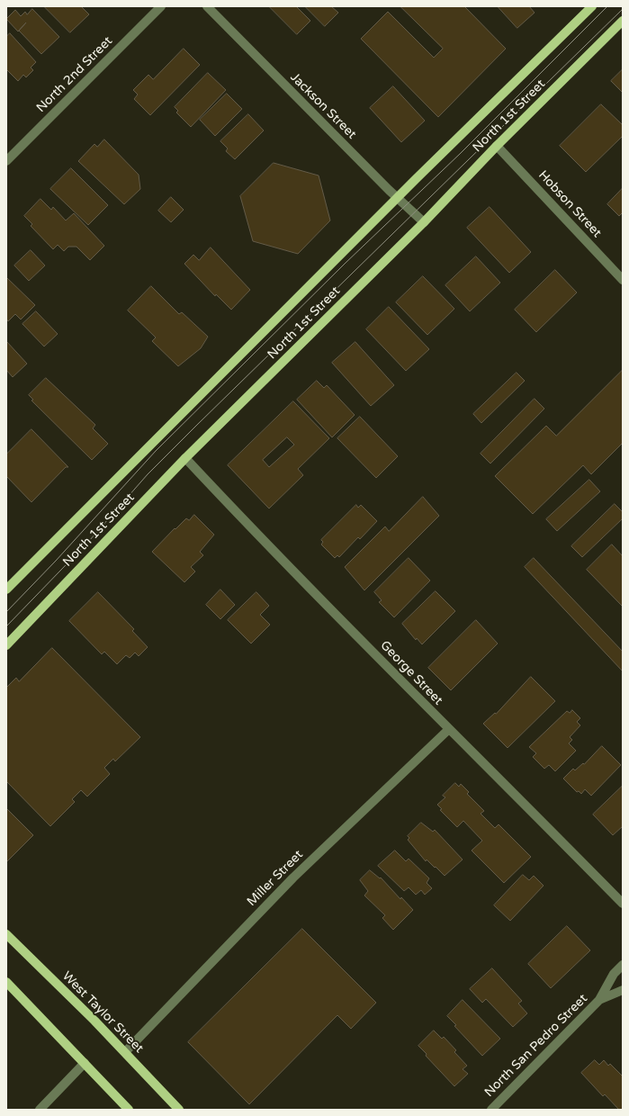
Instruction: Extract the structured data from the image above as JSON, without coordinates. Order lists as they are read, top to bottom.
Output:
{
  "streets": {
    "main road": ["North 1st Street", "West Taylor Street"],
    "street": [
      "North 2nd Street",
      "Jackson Street",
      "Hobson Street",
      "George Street",
      "Miller Street",
      "North San Pedro Street"
    ]
  },
  "crossings": [
    ["Jackson Street", "North 1st Street"],
    ["North 1st Street", "Hobson Street"],
    ["North 1st Street", "George Street"],
    ["George Street", "Miller Street"],
    ["Miller Street", "West Taylor Street"]
  ]
}
